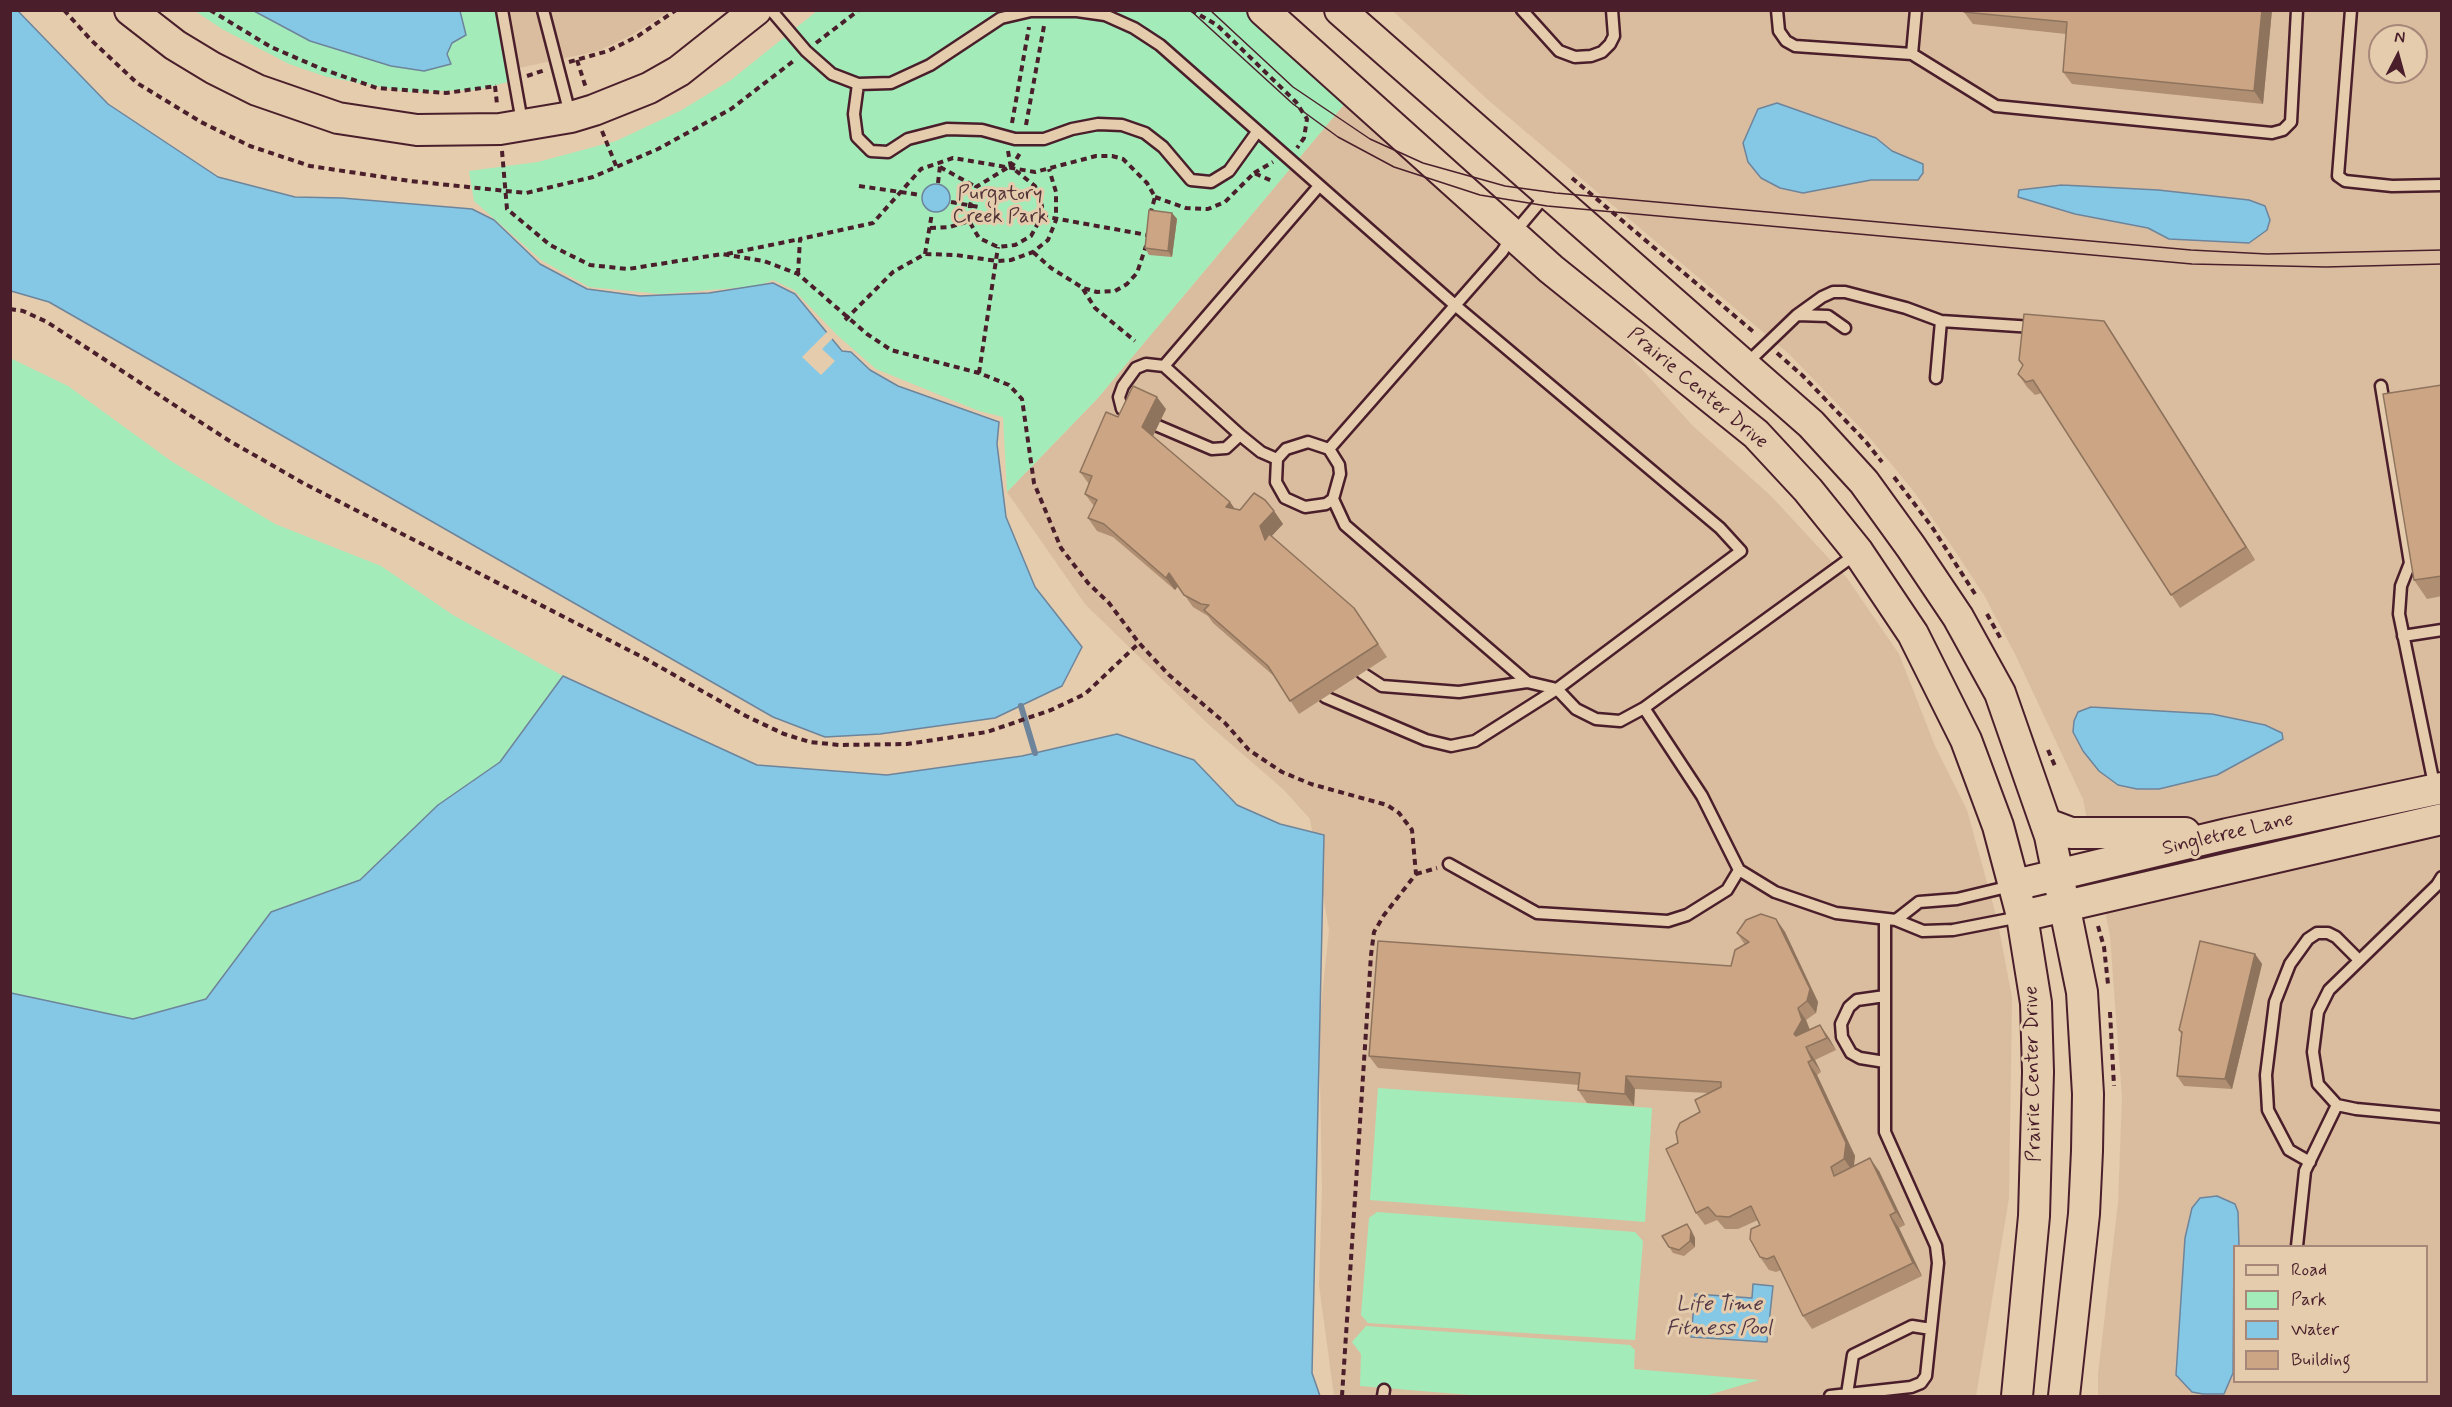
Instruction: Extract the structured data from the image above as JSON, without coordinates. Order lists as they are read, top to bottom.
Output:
{
  "streets": {
    "main road": ["Prairie Center Drive", "Singletree Lane"]
  },
  "crossings": [
    ["Prairie Center Drive", "Singletree Lane"]
  ],
  "water": ["Life Time Fitness Pool"],
  "parks": ["Purgatory Creek Park"],
  "legend": [
    "Road",
    "Park",
    "Water",
    "Building"
  ],
  "north": "top"
}
